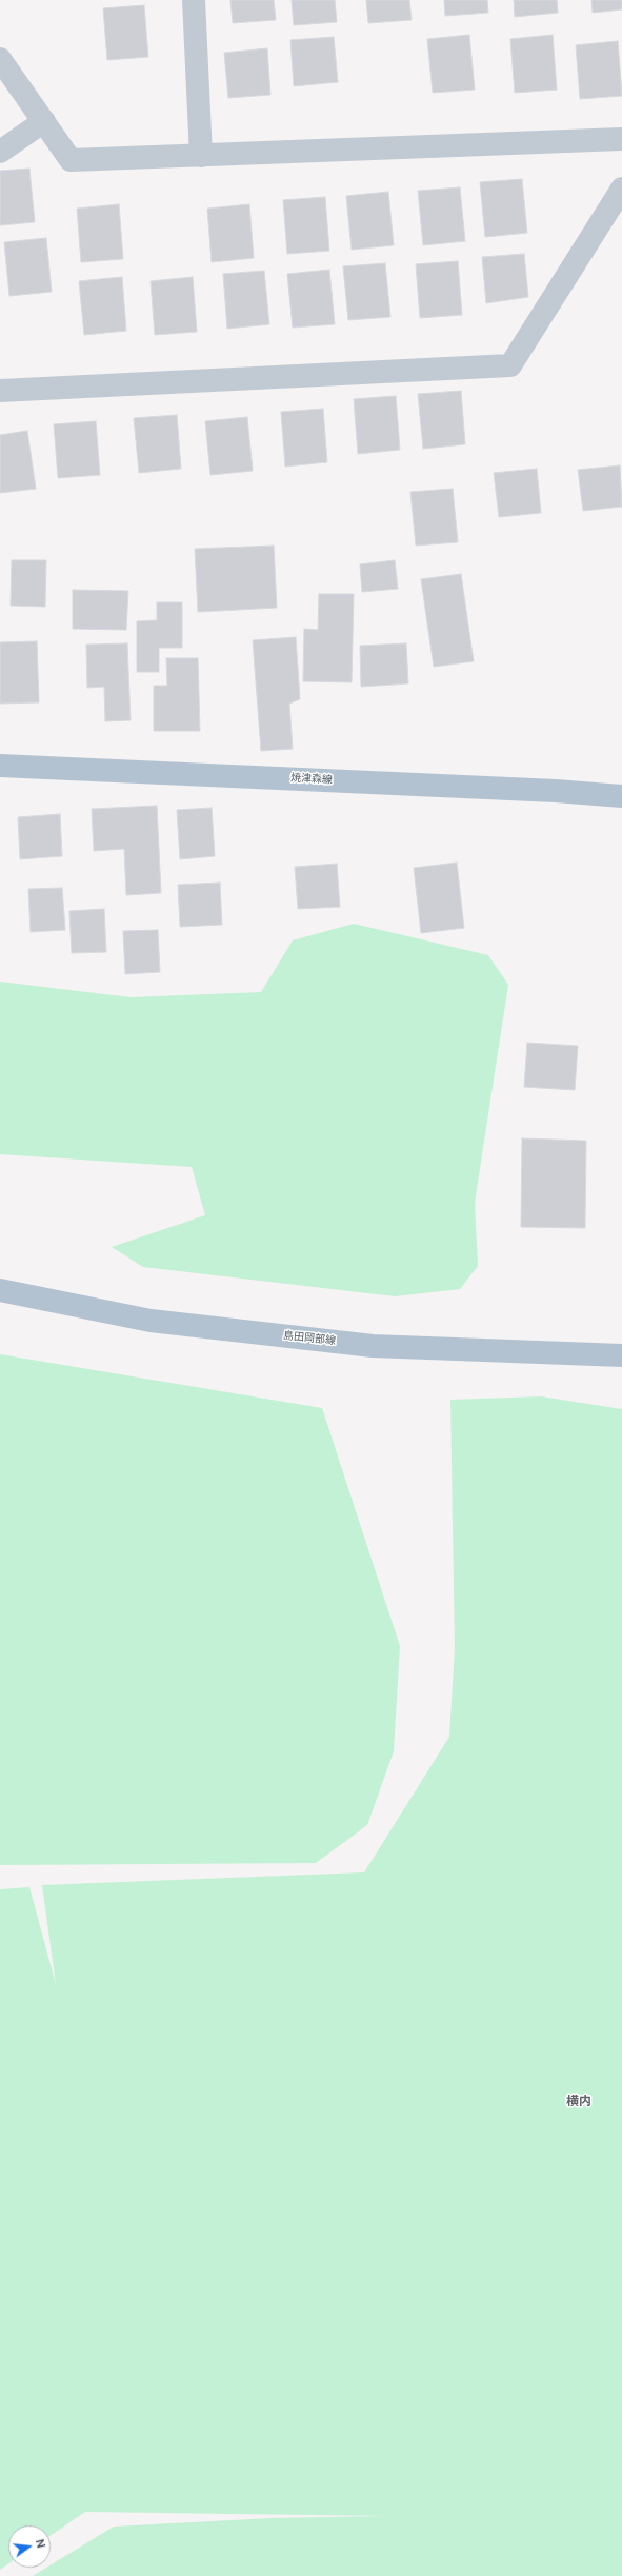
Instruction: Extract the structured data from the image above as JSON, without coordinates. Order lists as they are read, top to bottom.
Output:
{
  "streets": {
    "main road": ["焼津森線", "島田岡部線"]
  },
  "districts": ["横内"],
  "north": "right"
}
